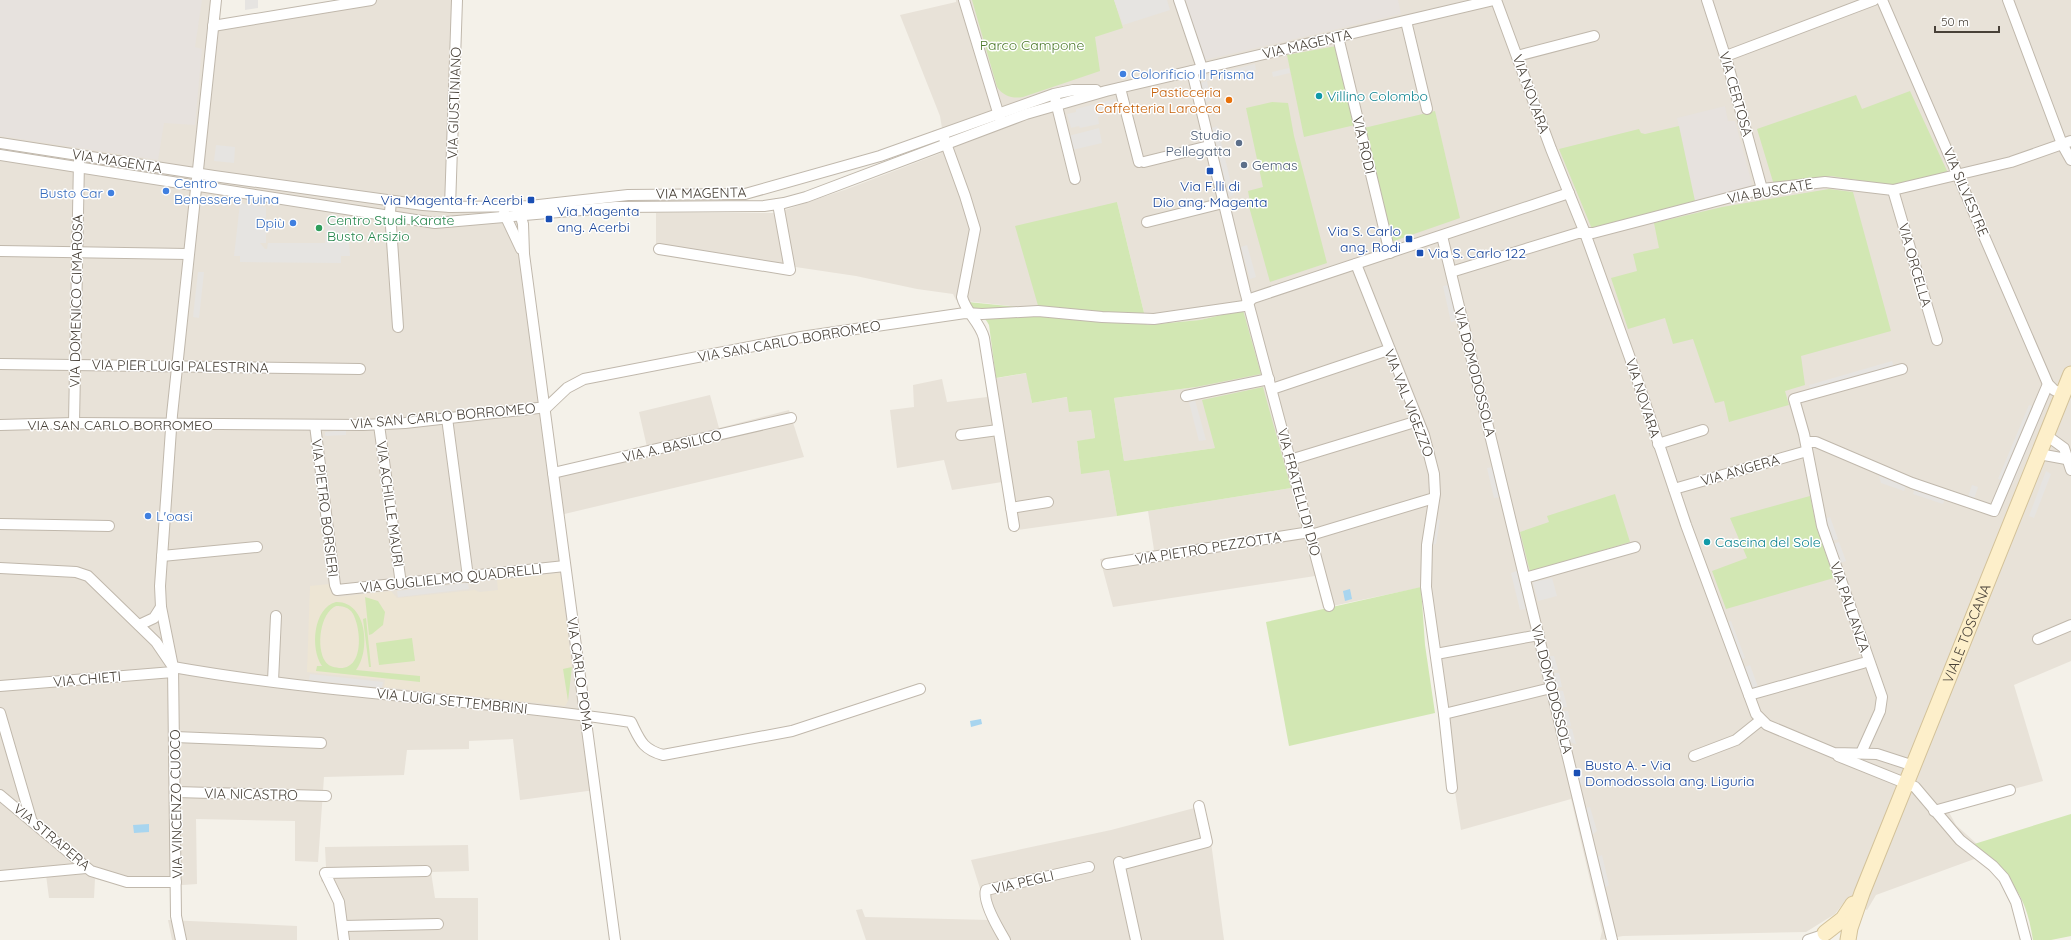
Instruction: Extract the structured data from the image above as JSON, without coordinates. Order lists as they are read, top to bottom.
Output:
{
  "streets": {
    "street": [
      "VIA MAGENTA",
      "VIA NOVARA",
      "VIA CERTOSA",
      "VIA GIUSTINIANO",
      "VIA RODI",
      "VIA BUSCATE",
      "VIA SILVESTRE",
      "VIA ORCELLA",
      "VIA DOMENICO CIMAROSA",
      "VIA SAN CARLO BORROMEO",
      "VIA PIER LUIGI PALESTRINA",
      "VIA DOMODOSSOLA",
      "VIA VAL VIGEZZO",
      "VIA A. BASILICO",
      "VIA ANGERA",
      "VIA FRATELLI DI DIO",
      "VIA ACHILLE MAURI",
      "VIA PIETRO BORSIERI",
      "VIA PIETRO PEZZOTTA",
      "VIA GUGLIELMO QUADRELLI",
      "VIA PALLANZA",
      "VIALE TOSCANA",
      "VIA CARLO POMA",
      "VIA CHIETI",
      "VIA LUIGI SETTEMBRINI",
      "VIA NICASTRO",
      "VIA VINCENZO CUOCO",
      "VIA STRAPERA",
      "VIA PEGLI"
    ]
  },
  "crossings": [
    ["VIA MAGENTA", "VIA NOVARA"],
    ["VIA MAGENTA", "VIA GIUSTINIANO"],
    ["VIA MAGENTA", "VIA RODI"],
    ["VIA MAGENTA", "VIA DOMENICO CIMAROSA"],
    ["VIA MAGENTA", "VIA FRATELLI DI DIO"],
    ["VIA MAGENTA", "VIA VINCENZO CUOCO"],
    ["VIA NOVARA", "VIA BUSCATE"],
    ["VIA NOVARA", "VIA SAN CARLO BORROMEO"],
    ["VIA NOVARA", "VIA ANGERA"],
    ["VIA CERTOSA", "VIA BUSCATE"],
    ["VIA RODI", "VIA SAN CARLO BORROMEO"],
    ["VIA BUSCATE", "VIA SILVESTRE"],
    ["VIA BUSCATE", "VIA ORCELLA"],
    ["VIA BUSCATE", "VIA DOMODOSSOLA"],
    ["VIA SILVESTRE", "VIALE TOSCANA"],
    ["VIA DOMENICO CIMAROSA", "VIA SAN CARLO BORROMEO"],
    ["VIA DOMENICO CIMAROSA", "VIA PIER LUIGI PALESTRINA"],
    ["VIA SAN CARLO BORROMEO", "VIA DOMODOSSOLA"],
    ["VIA SAN CARLO BORROMEO", "VIA VAL VIGEZZO"],
    ["VIA SAN CARLO BORROMEO", "VIA FRATELLI DI DIO"],
    ["VIA SAN CARLO BORROMEO", "VIA ACHILLE MAURI"],
    ["VIA SAN CARLO BORROMEO", "VIA PIETRO BORSIERI"],
    ["VIA SAN CARLO BORROMEO", "VIA CARLO POMA"],
    ["VIA SAN CARLO BORROMEO", "VIA VINCENZO CUOCO"],
    ["VIA PIER LUIGI PALESTRINA", "VIA VINCENZO CUOCO"],
    ["VIA VAL VIGEZZO", "VIA PIETRO PEZZOTTA"],
    ["VIA A. BASILICO", "VIA CARLO POMA"],
    ["VIA ANGERA", "VIA PALLANZA"],
    ["VIA FRATELLI DI DIO", "VIA PIETRO PEZZOTTA"],
    ["VIA ACHILLE MAURI", "VIA GUGLIELMO QUADRELLI"],
    ["VIA PIETRO BORSIERI", "VIA GUGLIELMO QUADRELLI"],
    ["VIA GUGLIELMO QUADRELLI", "VIA CARLO POMA"],
    ["VIA CARLO POMA", "VIA LUIGI SETTEMBRINI"],
    ["VIA CHIETI", "VIA LUIGI SETTEMBRINI"],
    ["VIA CHIETI", "VIA VINCENZO CUOCO"],
    ["VIA LUIGI SETTEMBRINI", "VIA VINCENZO CUOCO"],
    ["VIA NICASTRO", "VIA VINCENZO CUOCO"],
    ["VIA VINCENZO CUOCO", "VIA STRAPERA"]
  ],
  "parks": ["Parco Campone"],
  "places": {
    "other": [
      "Colorificio Il Prisma",
      "Villino Colombo",
      "Pasticceria Caffetteria Larocca",
      "Studio Pellegatta",
      "Gemas",
      "Centro Benessere Tuina",
      "Busto Car",
      "Dpiù",
      "Centro Studi Karate Busto Arsizio",
      "L'oasi",
      "Cascina del Sole"
    ],
    "transit": [
      "Via F.lli di Dio ang. Magenta",
      "Via Magenta fr. Acerbi",
      "Via Magenta ang. Acerbi",
      "Via S. Carlo ang. Rodi",
      "Via S. Carlo 122",
      "Busto A. - Via Domodossola ang. Liguria"
    ]
  },
  "scale_bar": "50 m"
}
